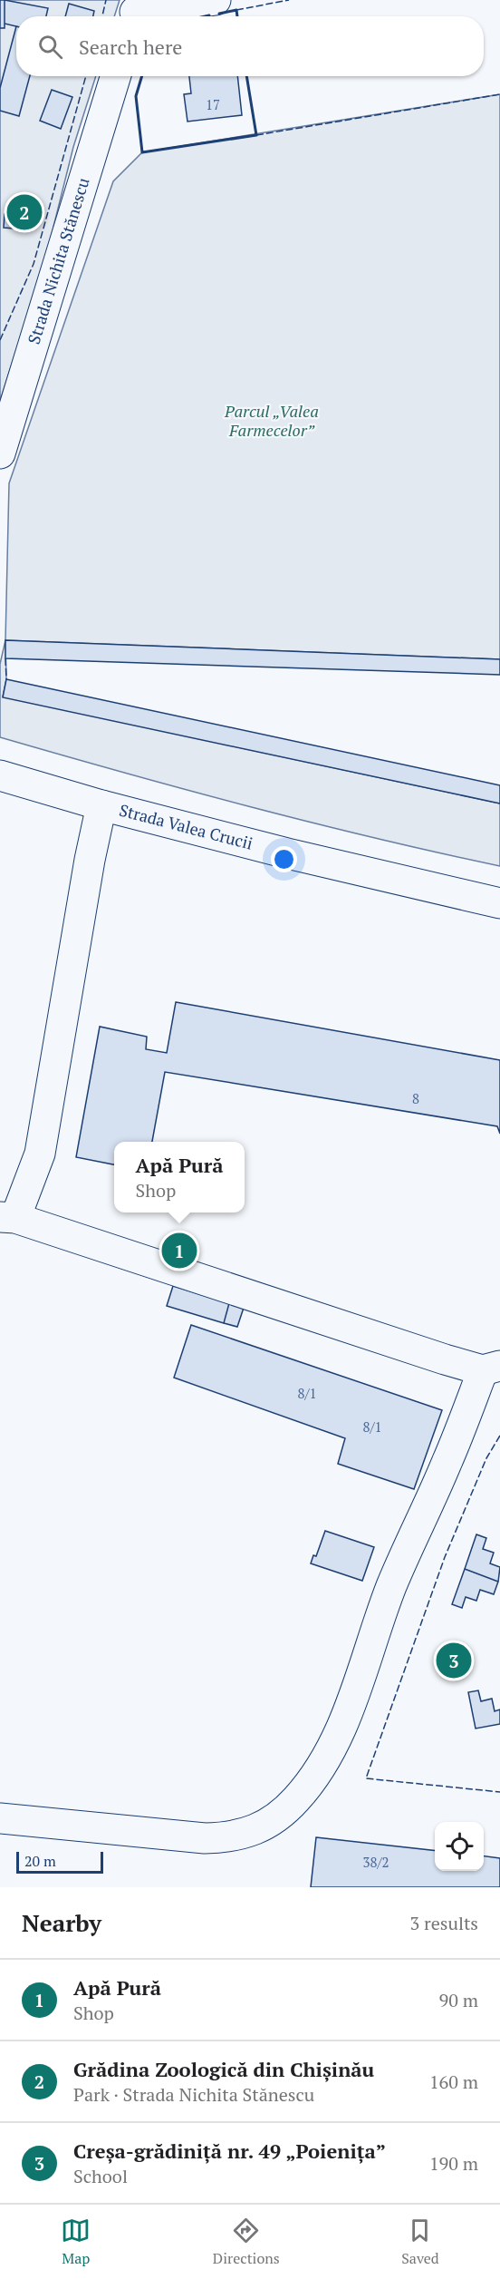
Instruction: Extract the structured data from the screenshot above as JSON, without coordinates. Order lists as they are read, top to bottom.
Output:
{
  "streets": {
    "main road": ["Strada Nichita Stănescu", "Strada Valea Crucii"]
  },
  "parks": ["Parcul „Valea Farmecelor”"],
  "house_numbers": [
    "17",
    "8",
    "8/1",
    "8/1",
    "38/2"
  ],
  "scale_bar": "20 m",
  "page": {
    "search": "Search here",
    "pins": ["2", "1", "3"],
    "popup": ["Apă Pură", "Shop"],
    "scale": "20 m",
    "heading": ["Nearby", "3 results"],
    "list": [
      {
        "mark": "1",
        "name": "Apă Pură",
        "note": "Shop",
        "value": "90 m"
      },
      {
        "mark": "2",
        "name": "Grădina Zoologică din Chișinău",
        "note": "Park · Strada Nichita Stănescu",
        "value": "160 m"
      },
      {
        "mark": "3",
        "name": "Creșa-grădiniță nr. 49 „Poienița”",
        "note": "School",
        "value": "190 m"
      }
    ],
    "nav": ["Map", "Directions", "Saved"]
  }
}
